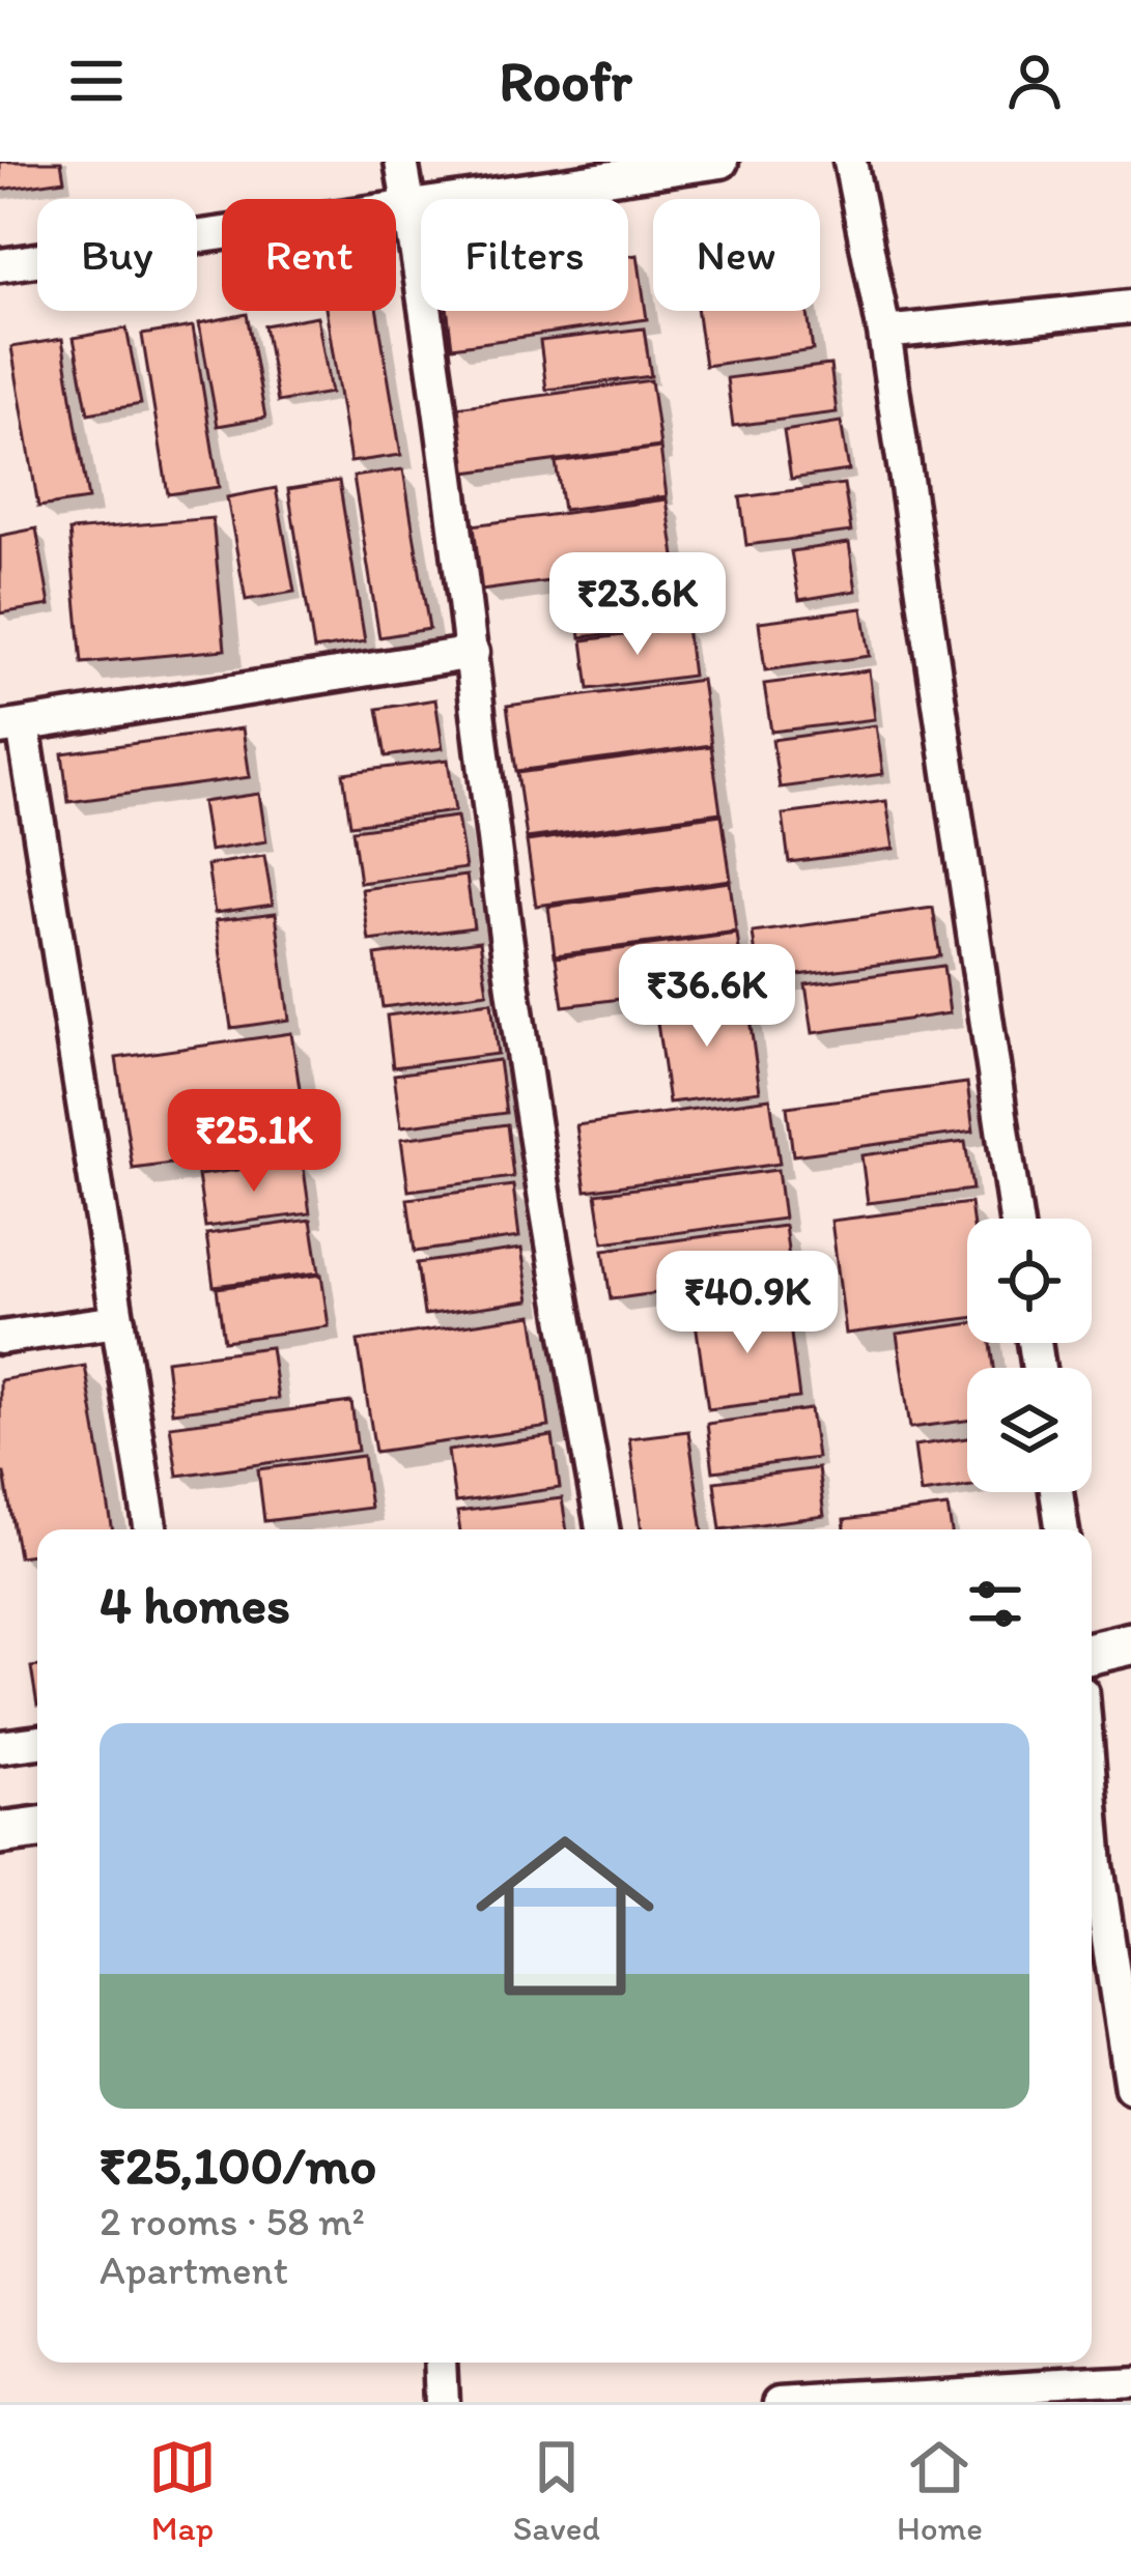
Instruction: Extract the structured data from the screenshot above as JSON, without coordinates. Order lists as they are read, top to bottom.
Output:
{
  "page": {
    "header": "Roofr",
    "chip": [
      "Buy",
      "Rent",
      "Filters",
      "New"
    ],
    "price": [
      "₹23.6K",
      "₹36.6K",
      "₹25.1K",
      "₹40.9K"
    ],
    "heading": "4 homes",
    "list": [
      {
        "name": "₹25,100/mo",
        "note": "2 rooms · 58 m² · Apartment"
      }
    ],
    "tabs": ["Map", "Saved", "Home"]
  }
}
